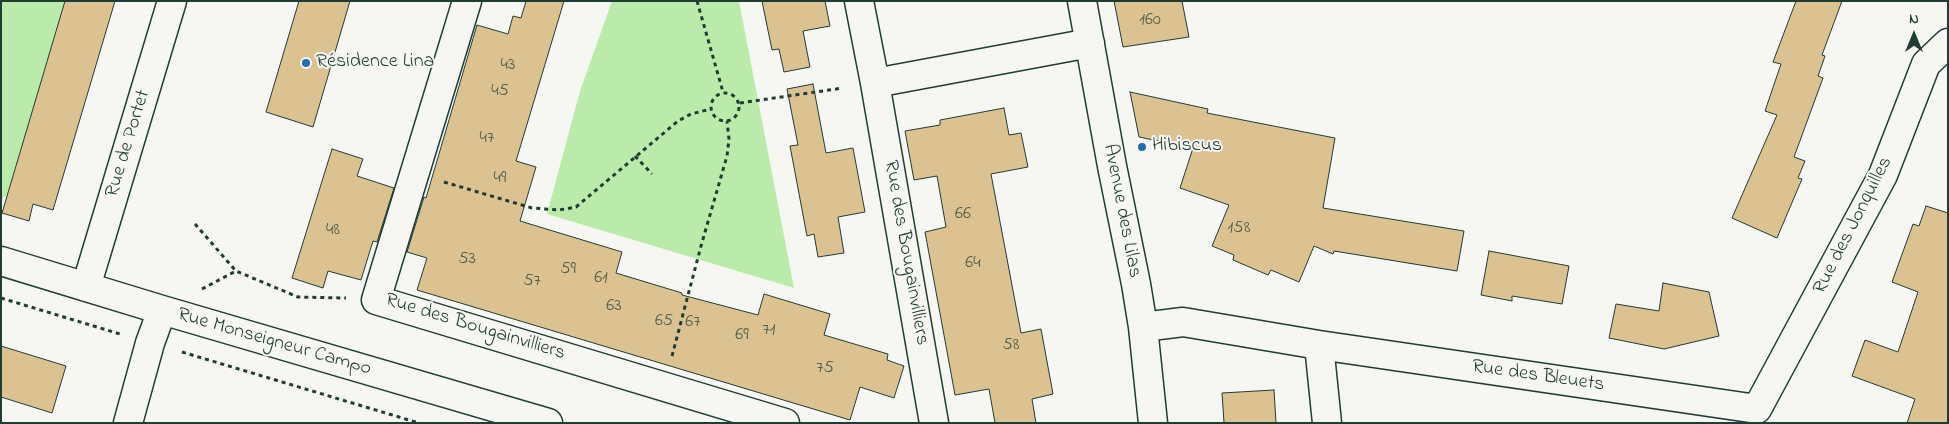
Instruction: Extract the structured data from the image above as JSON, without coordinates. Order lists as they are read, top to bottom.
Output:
{
  "streets": {
    "street": [
      "Rue de Portet",
      "Avenue des Lilas",
      "Rue des Jonquilles",
      "Rue des Bougainvilliers",
      "Rue Monseigneur Campo",
      "Rue des Bleuets"
    ]
  },
  "crossings": [
    ["Rue de Portet", "Rue Monseigneur Campo"],
    ["Avenue des Lilas", "Rue des Bleuets"],
    ["Rue des Jonquilles", "Rue des Bleuets"]
  ],
  "places": ["Résidence Lina", "Hibiscus"],
  "house_numbers": [
    "160",
    "43",
    "45",
    "47",
    "49",
    "66",
    "158",
    "48",
    "53",
    "64",
    "59",
    "61",
    "57",
    "63",
    "65",
    "67",
    "71",
    "69",
    "58",
    "75"
  ],
  "north": "top"
}
